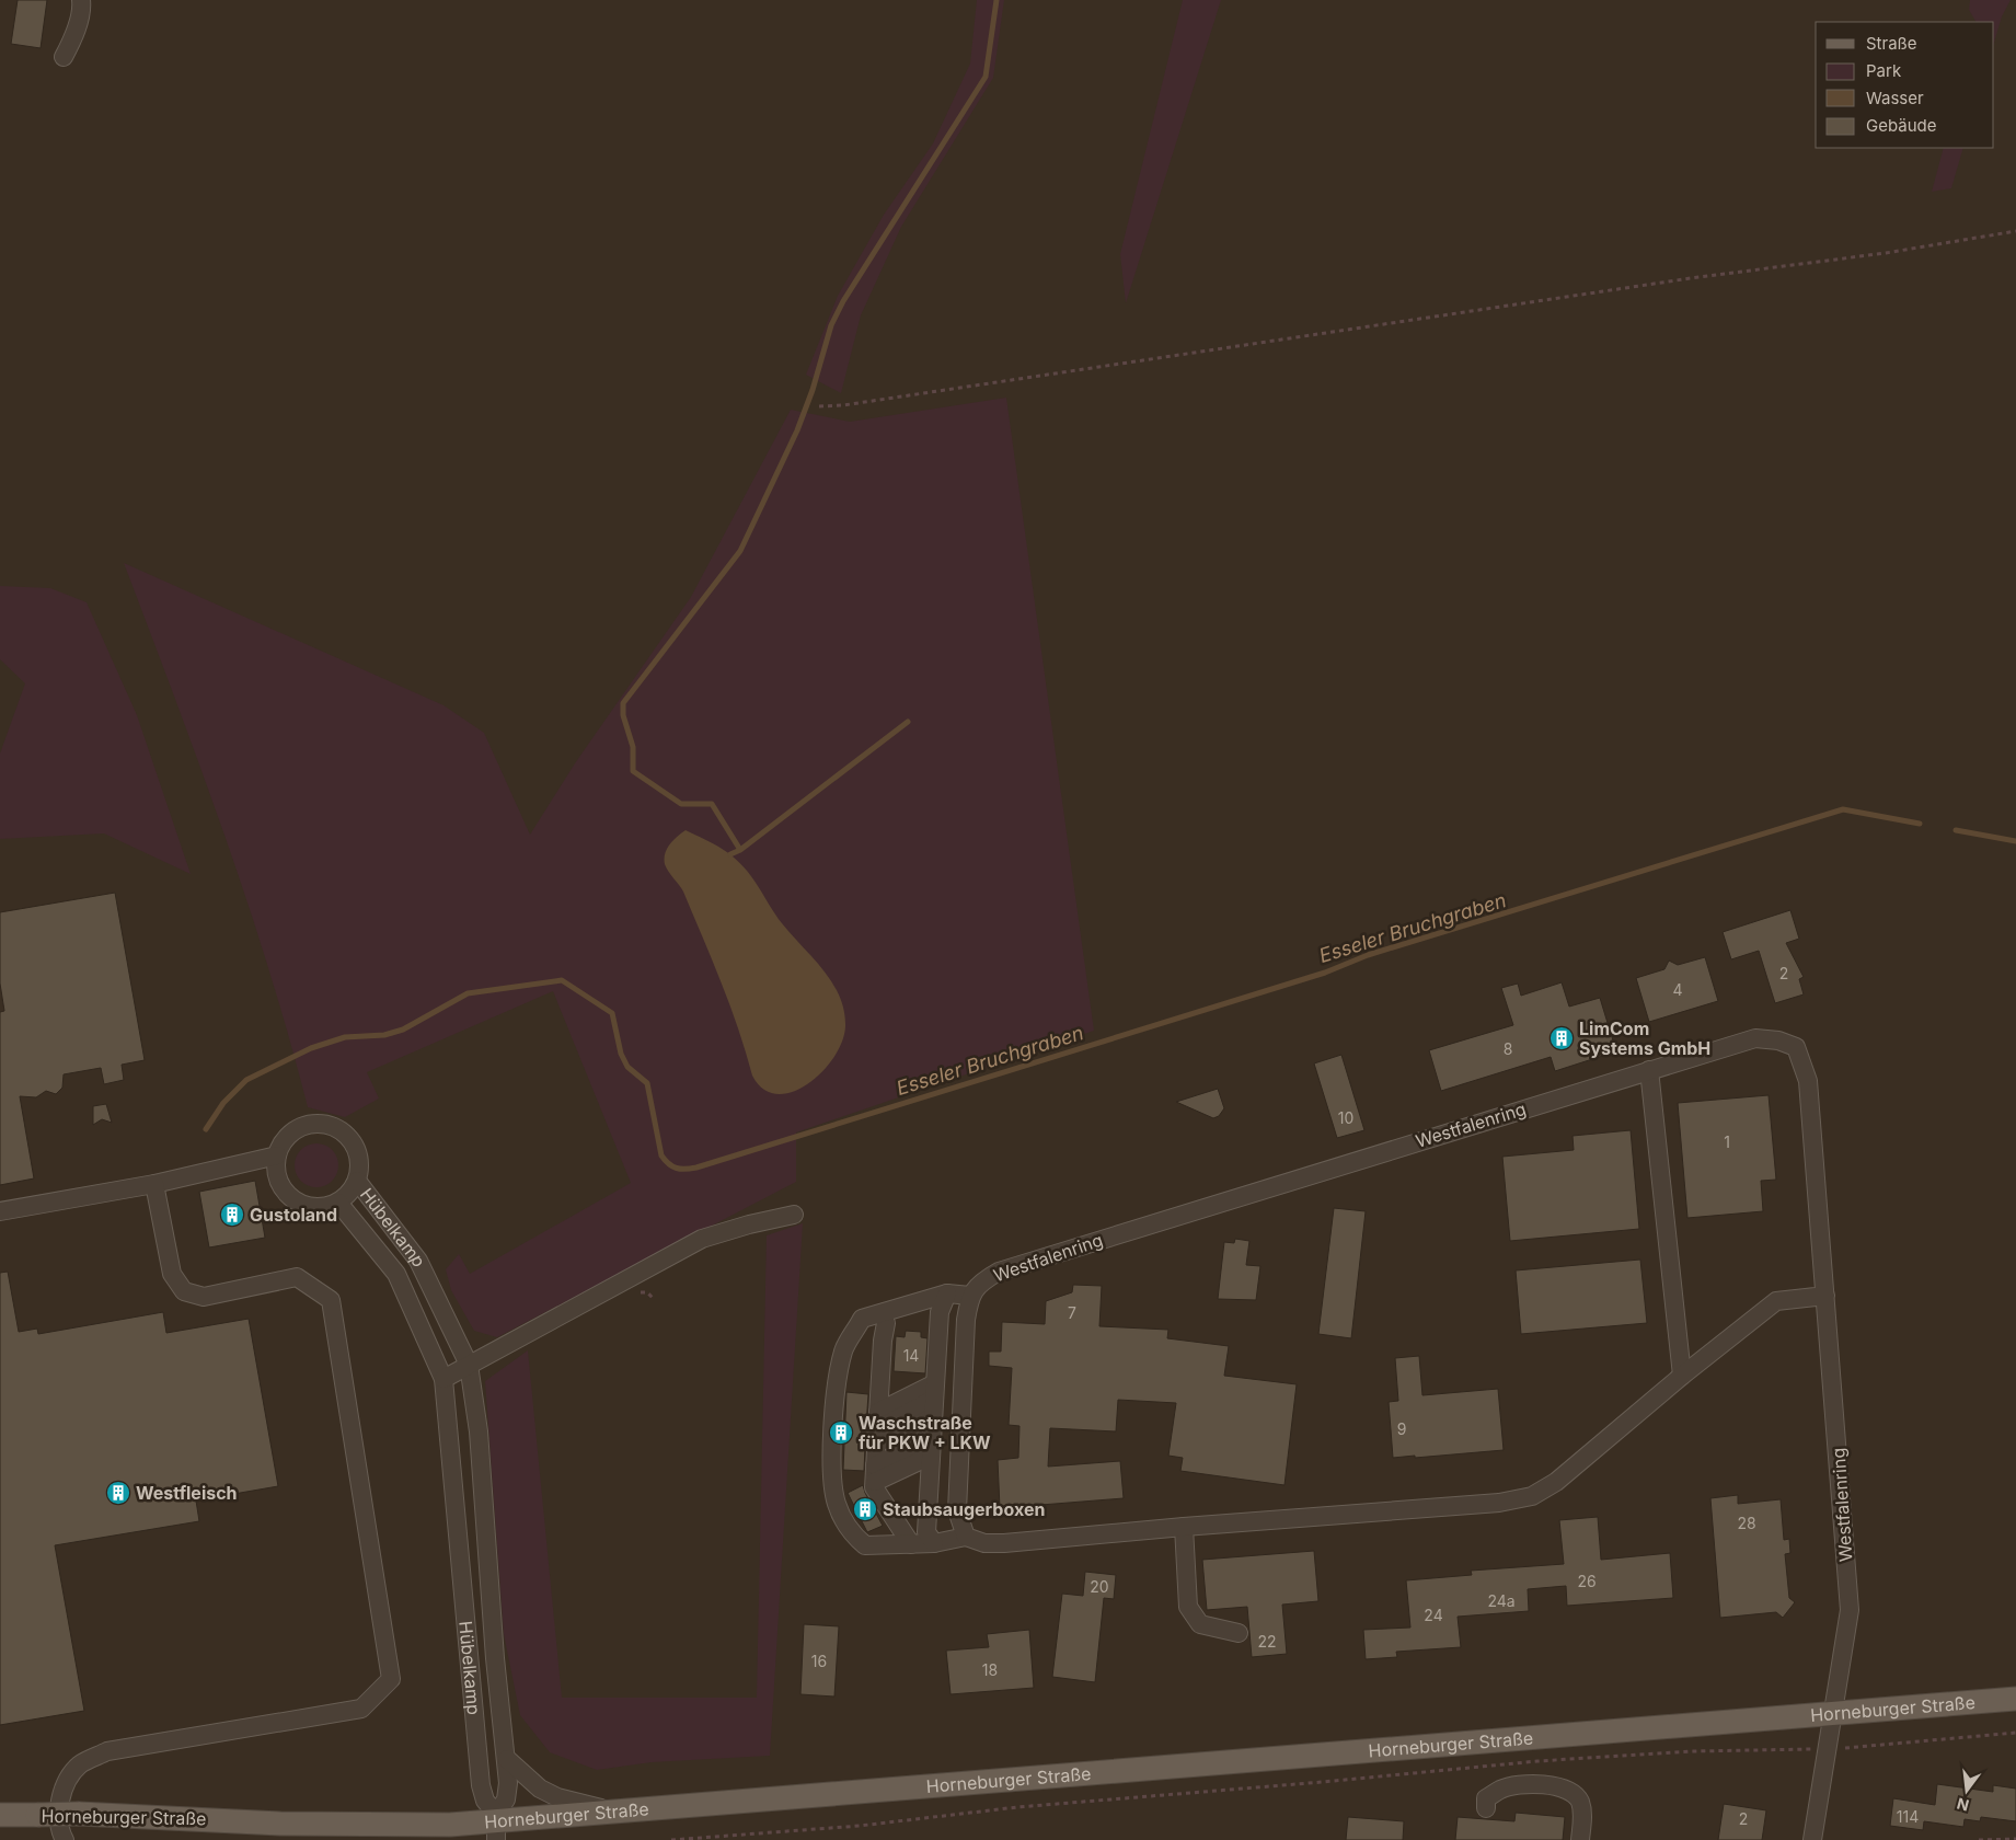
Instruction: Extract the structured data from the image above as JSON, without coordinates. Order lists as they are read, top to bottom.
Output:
{
  "streets": {
    "main road": ["Horneburger Straße"],
    "street": ["Westfalenring", "Hübelkamp"]
  },
  "crossings": [
    ["Westfalenring", "Horneburger Straße"],
    ["Hübelkamp", "Horneburger Straße"]
  ],
  "water": ["Esseler Bruchgraben"],
  "places": {
    "building": [
      "LimCom Systems GmbH",
      "Gustoland",
      "Waschstraße für PKW + LKW",
      "Westfleisch",
      "Staubsaugerboxen"
    ]
  },
  "house_numbers": [
    "2",
    "4",
    "8",
    "10",
    "1",
    "7",
    "14",
    "9",
    "28",
    "26",
    "20",
    "24a",
    "24",
    "22",
    "16",
    "18",
    "114",
    "2"
  ],
  "legend": [
    "Straße",
    "Park",
    "Wasser",
    "Gebäude"
  ],
  "north": "bottom"
}
